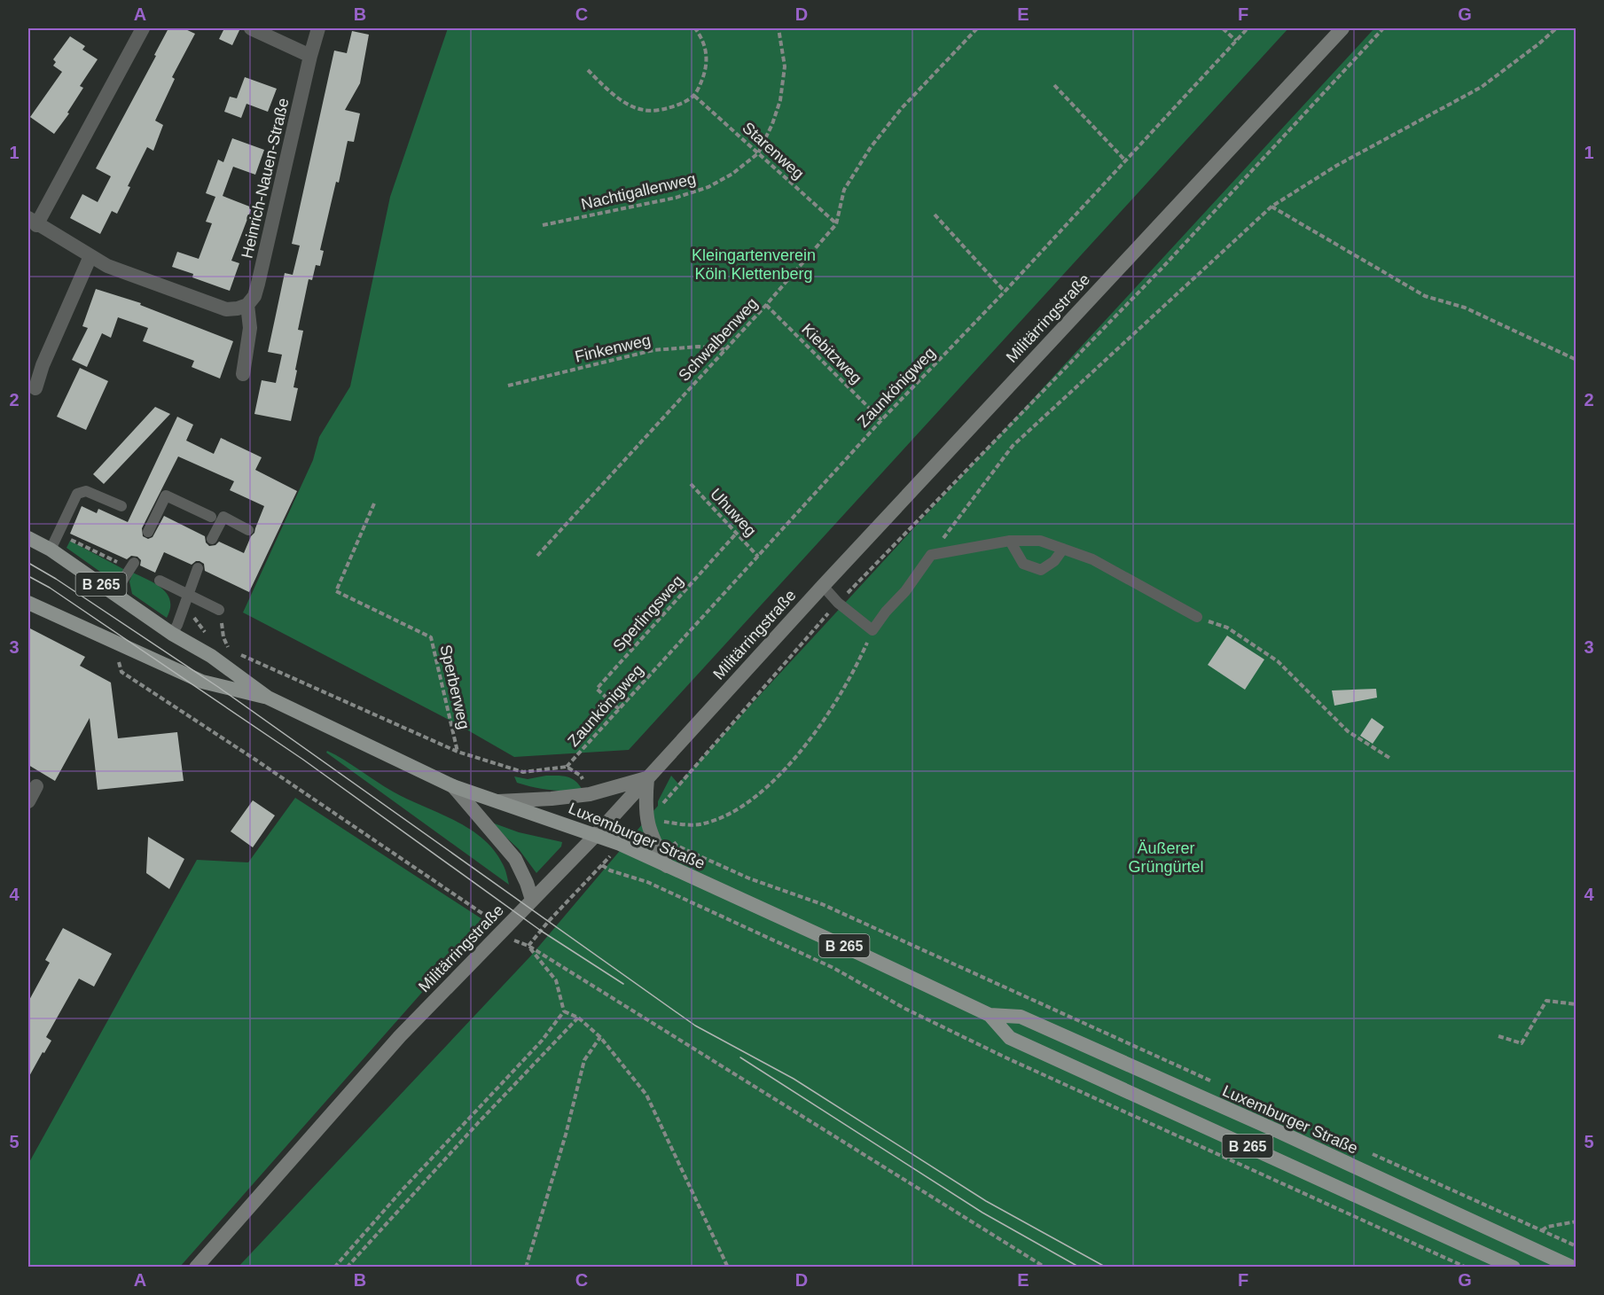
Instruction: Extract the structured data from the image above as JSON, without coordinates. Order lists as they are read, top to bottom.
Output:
{
  "streets": {
    "main road": ["Militärringstraße", "B 265", "Luxemburger Straße"],
    "street": ["Heinrich-Nauen-Straße"],
    "path": [
      "Starenweg",
      "Nachtigallenweg",
      "Schwalbenweg",
      "Finkenweg",
      "Kiebitzweg",
      "Zaunkönigweg",
      "Uhuweg",
      "Sperlingsweg",
      "Sperberweg"
    ]
  },
  "crossings": [
    ["Starenweg", "Nachtigallenweg"],
    ["Starenweg", "Schwalbenweg"],
    ["Militärringstraße", "Luxemburger Straße"],
    ["Schwalbenweg", "Finkenweg"],
    ["Schwalbenweg", "Kiebitzweg"],
    ["Kiebitzweg", "Zaunkönigweg"],
    ["Zaunkönigweg", "Uhuweg"],
    ["Zaunkönigweg", "Sperlingsweg"],
    ["Uhuweg", "Sperlingsweg"]
  ],
  "parks": ["Kleingartenverein Köln Klettenberg", "Äußerer Grüngürtel"],
  "grid": {
    "columns": [
      "A",
      "B",
      "C",
      "D",
      "E",
      "F",
      "G"
    ],
    "rows": [
      "1",
      "2",
      "3",
      "4",
      "5"
    ]
  }
}
